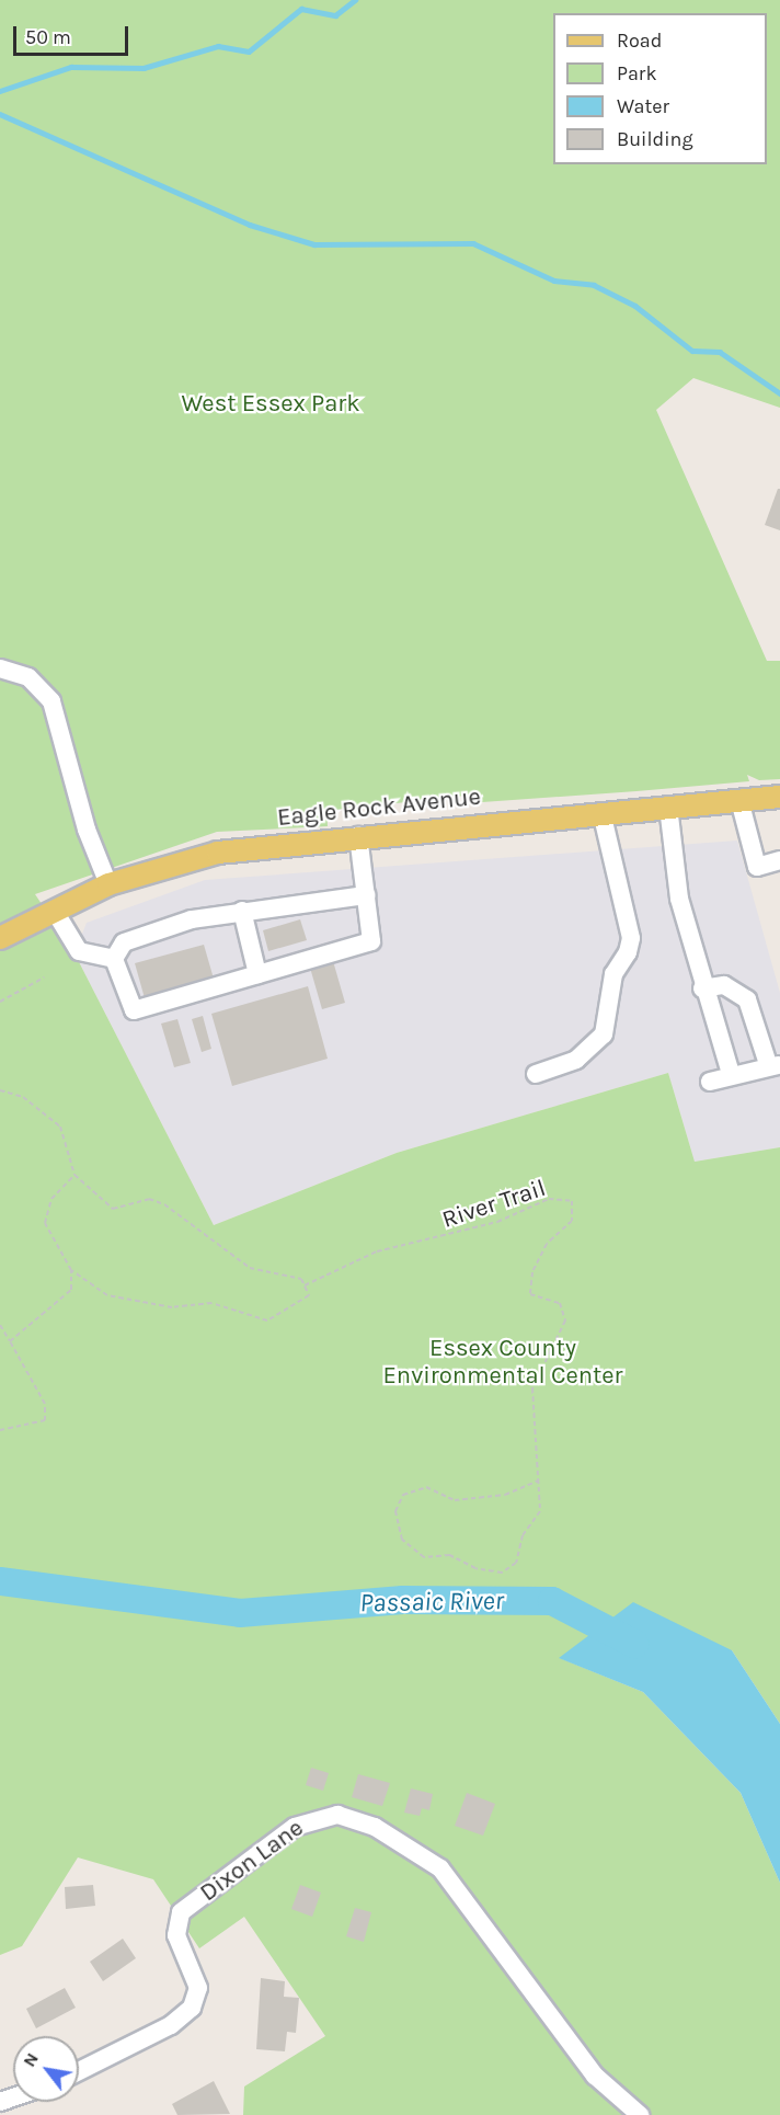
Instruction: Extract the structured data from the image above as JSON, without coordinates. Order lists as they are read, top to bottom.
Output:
{
  "streets": {
    "main road": ["Eagle Rock Avenue"],
    "street": ["Dixon Lane"],
    "path": ["River Trail"]
  },
  "water": ["Passaic River"],
  "parks": ["West Essex Park", "Essex County Environmental Center"],
  "legend": [
    "Road",
    "Park",
    "Water",
    "Building"
  ],
  "scale_bar": "50 m",
  "north": "top left"
}
